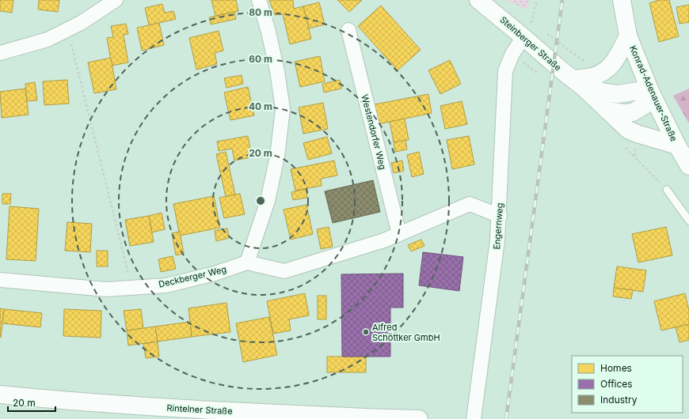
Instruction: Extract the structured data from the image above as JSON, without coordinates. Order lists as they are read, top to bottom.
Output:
{
  "streets": {
    "main road": ["Steinberger Straße", "Konrad-Adenauer-Straße", "Rintelner Straße"],
    "street": ["Westendorfer Weg", "Engernweg", "Deckberger Weg"]
  },
  "crossings": [
    ["Steinberger Straße", "Konrad-Adenauer-Straße"],
    ["Steinberger Straße", "Engernweg"]
  ],
  "places": ["Alfred Schöttker GmbH"],
  "legend": ["Homes", "Offices", "Industry"],
  "scale_bar": "20 m",
  "rings": [
    "80 m",
    "60 m",
    "40 m",
    "20 m"
  ]
}
